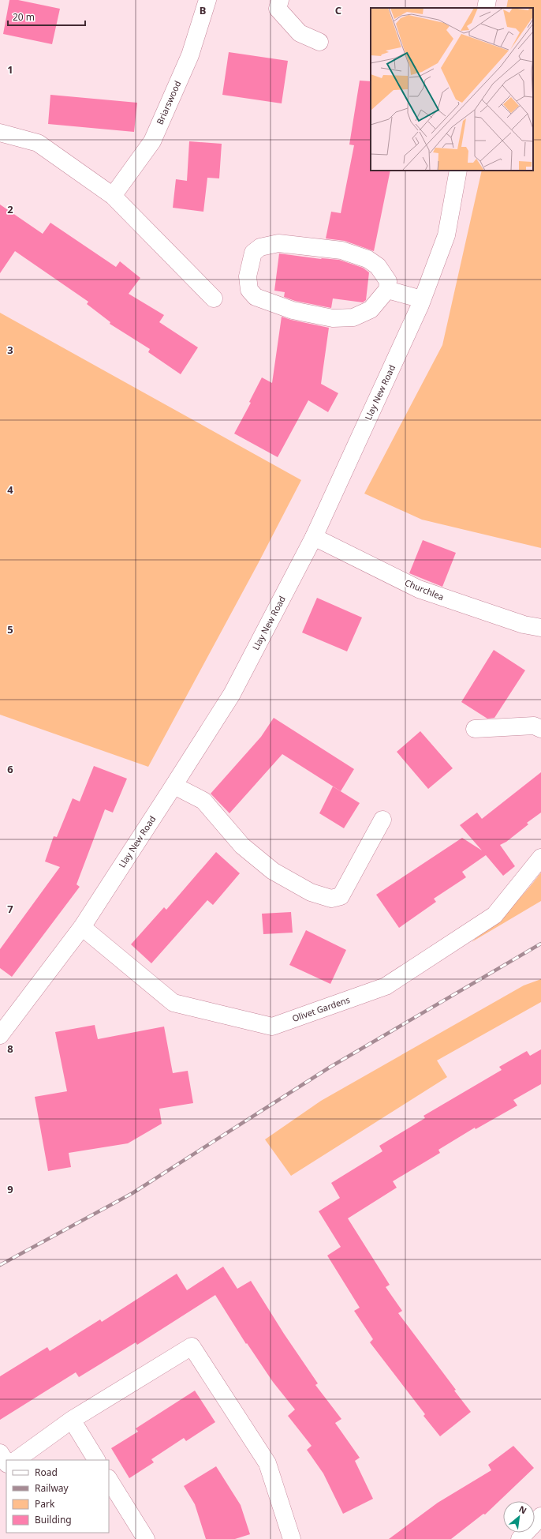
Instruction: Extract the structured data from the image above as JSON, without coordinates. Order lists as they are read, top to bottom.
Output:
{
  "streets": {
    "street": [
      "Briarswood",
      "Llay New Road",
      "Churchlea",
      "Olivet Gardens"
    ]
  },
  "crossings": [
    ["Llay New Road", "Churchlea"],
    ["Llay New Road", "Olivet Gardens"]
  ],
  "legend": [
    "Road",
    "Railway",
    "Park",
    "Building"
  ],
  "scale_bar": "20 m",
  "north": "top right",
  "grid": {
    "columns": ["B", "C"],
    "rows": [
      "1",
      "2",
      "3",
      "4",
      "5",
      "6",
      "7",
      "8",
      "9"
    ]
  }
}
